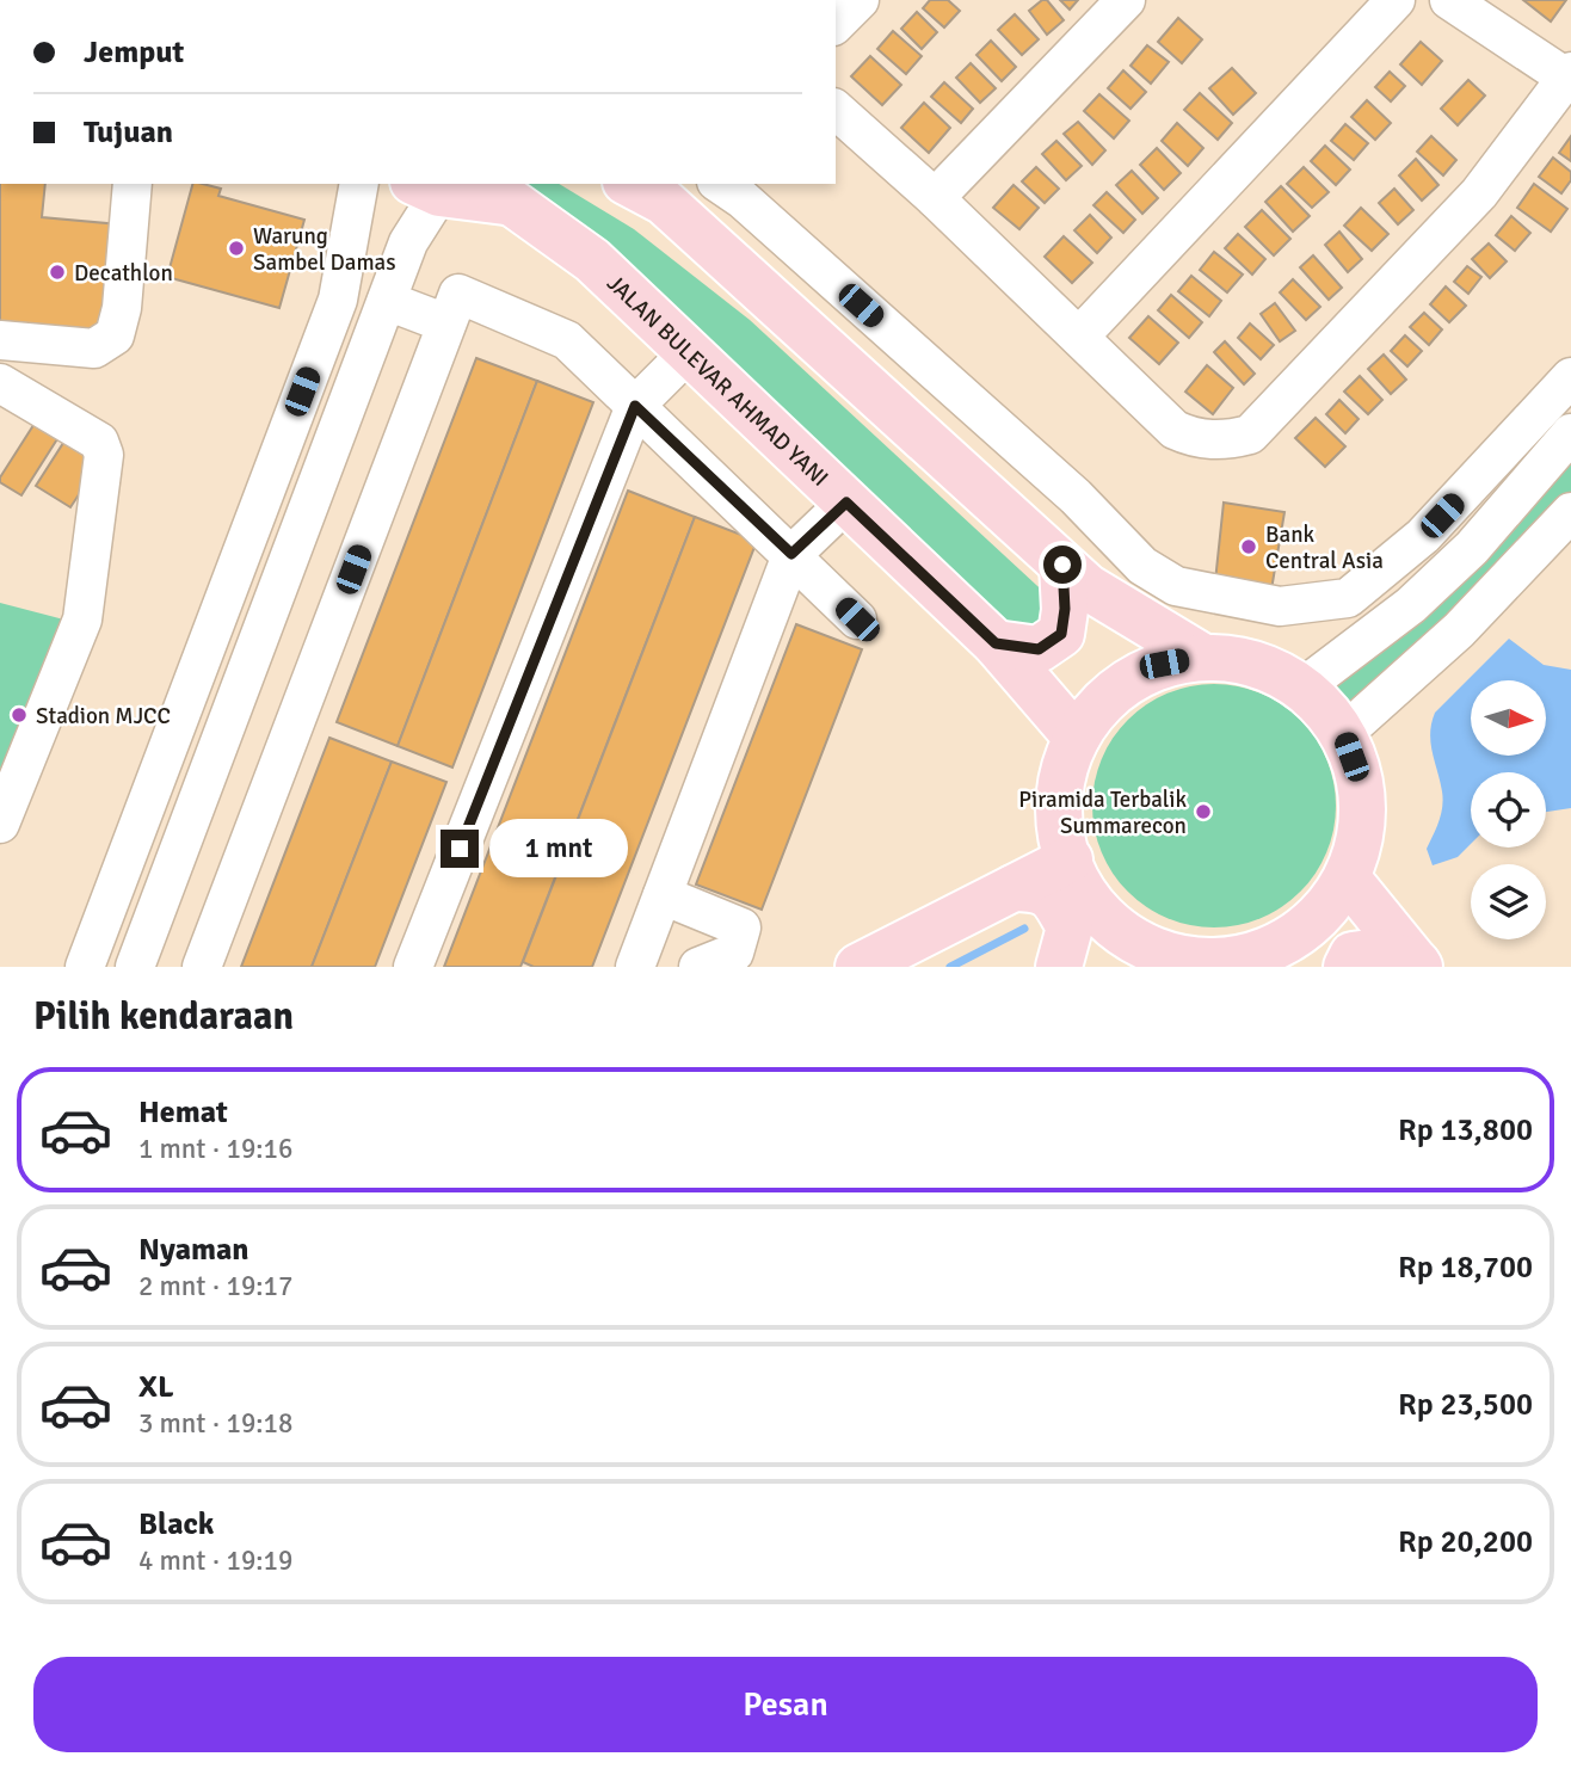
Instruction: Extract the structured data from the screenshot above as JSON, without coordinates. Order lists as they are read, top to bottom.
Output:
{
  "streets": {
    "main road": ["JALAN BULEVAR AHMAD YANI"]
  },
  "places": [
    "Warung Sambel Damas",
    "Decathlon",
    "Bank Central Asia",
    "Stadion MJCC",
    "Piramida Terbalik Summarecon"
  ],
  "north": "right",
  "page": {
    "banner": ["Jemput", "Tujuan"],
    "bubble": "1 mnt",
    "heading": "Pilih kendaraan",
    "list": [
      {
        "name": "Hemat",
        "note": "1 mnt · 19:16",
        "value": "Rp 13,800"
      },
      {
        "name": "Nyaman",
        "note": "2 mnt · 19:17",
        "value": "Rp 18,700"
      },
      {
        "name": "XL",
        "note": "3 mnt · 19:18",
        "value": "Rp 23,500"
      },
      {
        "name": "Black",
        "note": "4 mnt · 19:19",
        "value": "Rp 20,200"
      }
    ],
    "buttons": "Pesan"
  }
}
